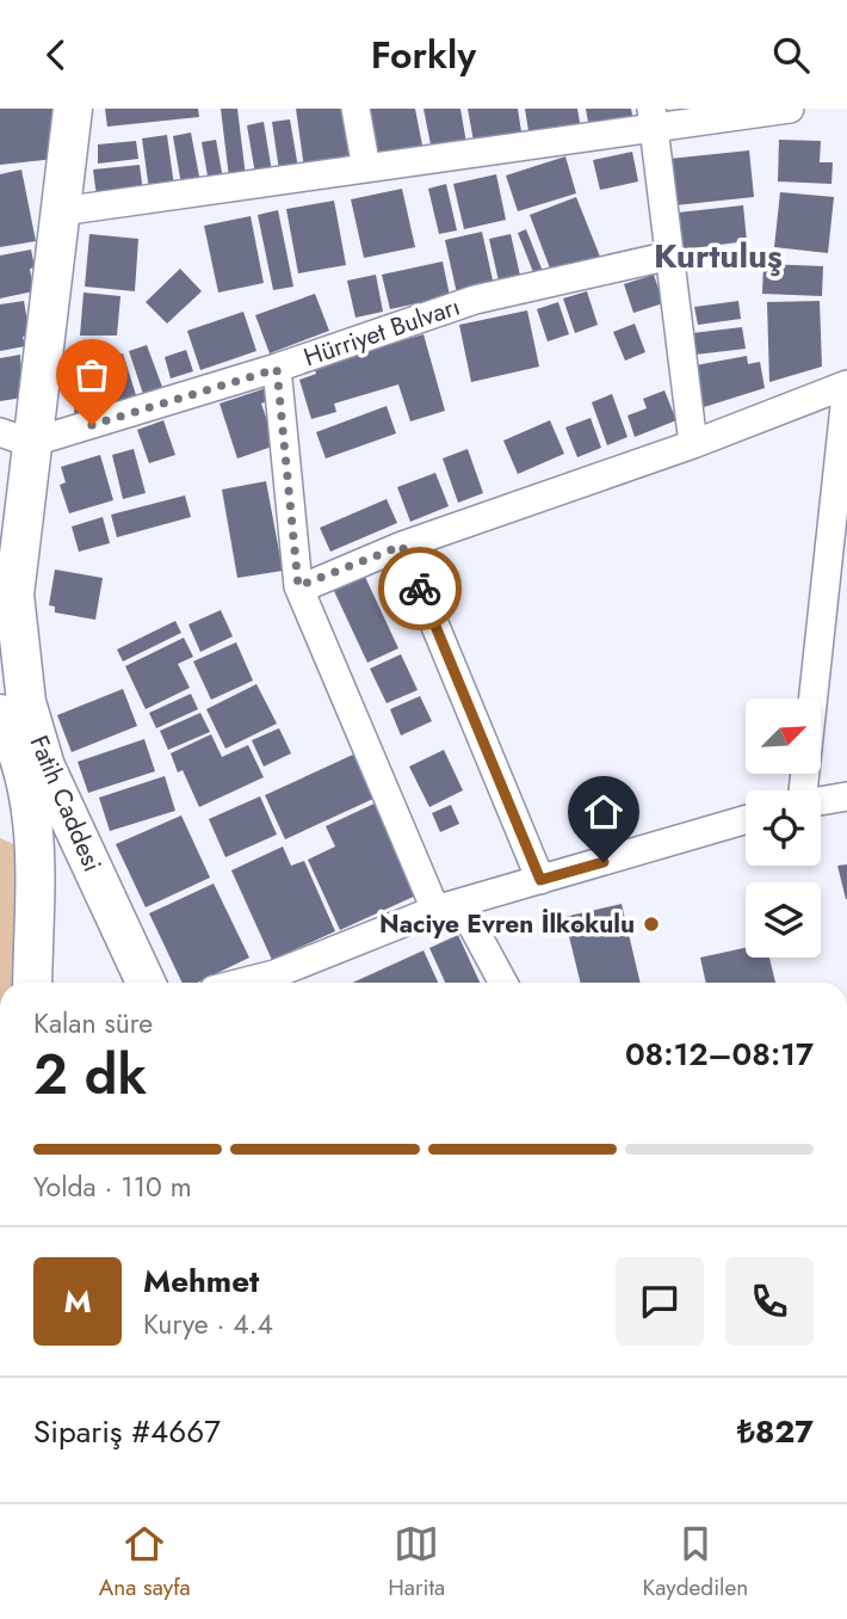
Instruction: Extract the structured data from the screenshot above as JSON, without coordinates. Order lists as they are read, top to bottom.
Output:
{
  "streets": {
    "street": ["Hürriyet Bulvarı", "Fatih Caddesi"]
  },
  "crossings": [
    ["Hürriyet Bulvarı", "Fatih Caddesi"]
  ],
  "districts": ["Kurtuluş"],
  "places": ["Naciye Evren İlkokulu"],
  "north": "top right",
  "page": {
    "header": "Forkly",
    "heading": ["2 dk", "Kalan süre", "08:12–08:17"],
    "panel": [
      "Mehmet",
      "Kurye · 4.4",
      "Sipariş #4667",
      "₺827"
    ],
    "bar": "Yolda · 110 m",
    "round": "M",
    "tabs": ["Ana sayfa", "Harita", "Kaydedilen"]
  }
}
